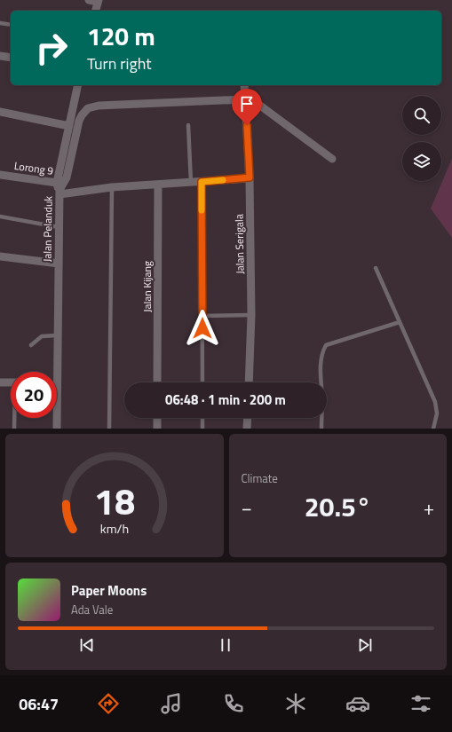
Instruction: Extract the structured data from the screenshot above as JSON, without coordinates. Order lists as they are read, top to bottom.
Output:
{
  "streets": {
    "street": [
      "Lorong 9",
      "Jalan Pelanduk",
      "Jalan Serigala",
      "Jalan Kijang"
    ]
  },
  "crossings": [
    ["Lorong 9", "Jalan Pelanduk"],
    ["Lorong 9", "Jalan Serigala"],
    ["Lorong 9", "Jalan Kijang"],
    ["Jalan Pelanduk", "Jalan Serigala"]
  ],
  "page": {
    "turn": ["120 m", "Turn right"],
    "limit": "20",
    "trip": "06:48 · 1 min · 200 m",
    "tile": "Climate",
    "heat": ["−", "20.5°", "+"],
    "song": ["Paper Moons", "Ada Vale"],
    "tabs": "06:47",
    "gauge": ["18", "km/h"]
  }
}
